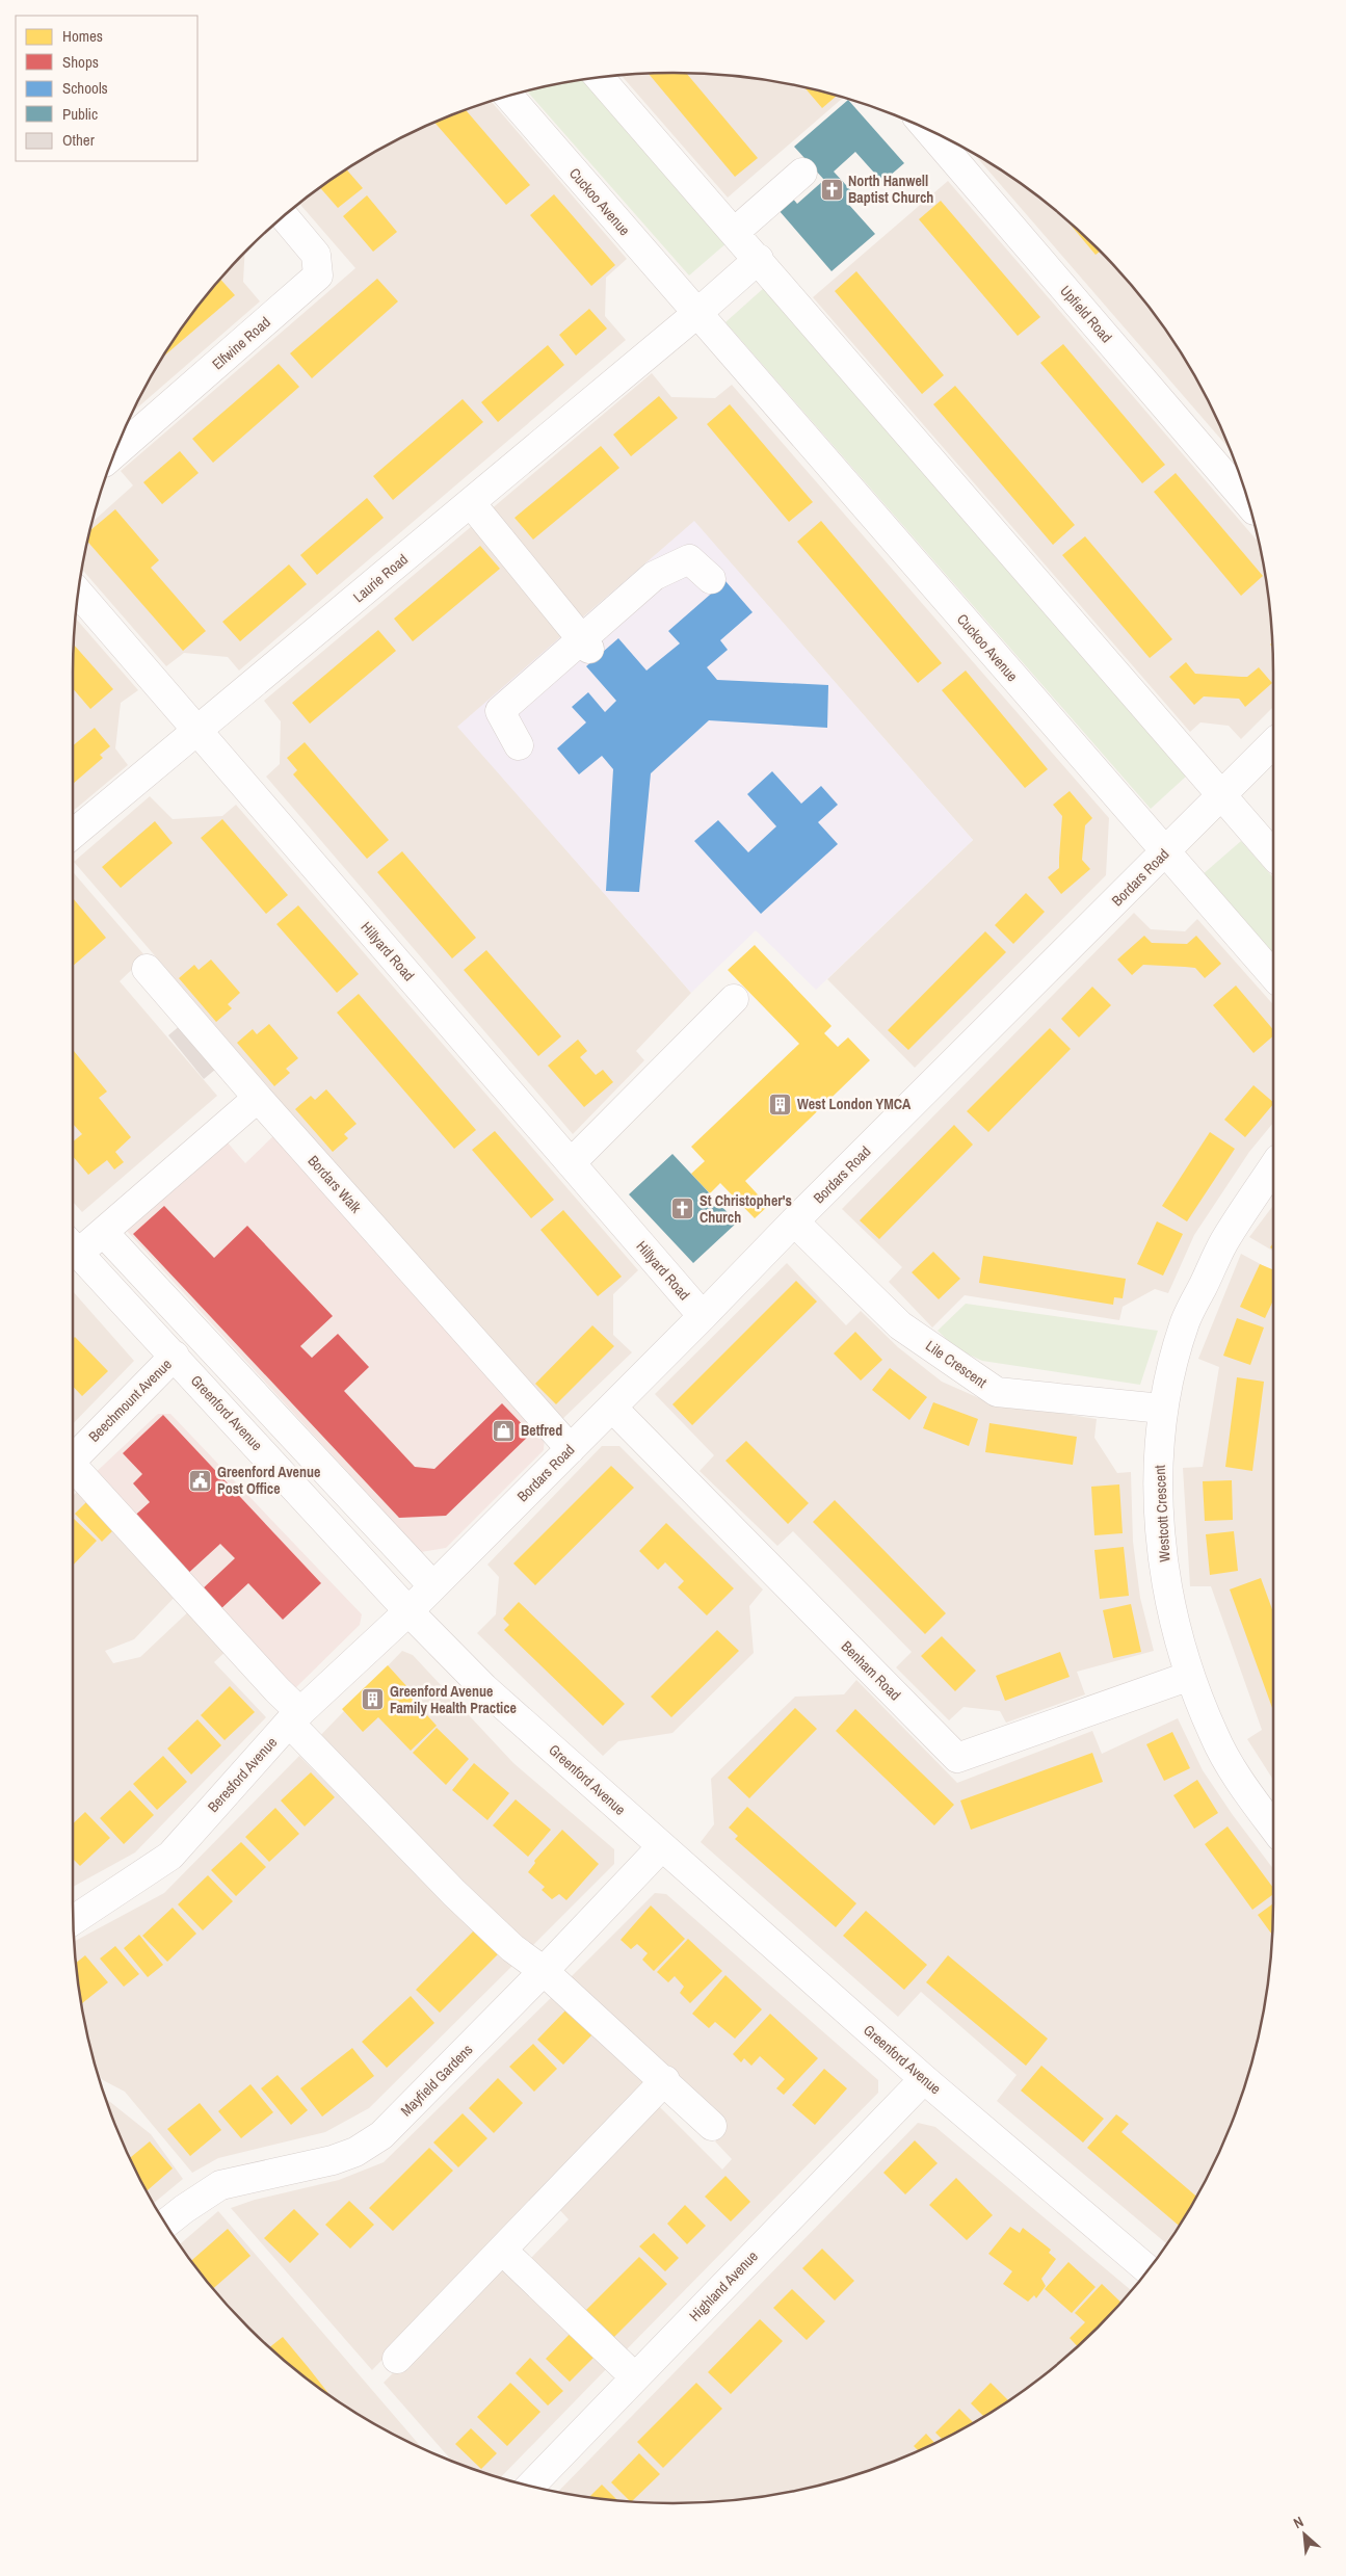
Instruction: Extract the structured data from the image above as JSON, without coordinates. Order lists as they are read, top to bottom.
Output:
{
  "streets": {
    "street": [
      "Cuckoo Avenue",
      "Upfield Road",
      "Elfwine Road",
      "Laurie Road",
      "Bordars Road",
      "Hillyard Road",
      "Bordars Walk",
      "Lile Crescent",
      "Beechmount Avenue",
      "Greenford Avenue",
      "Westcott Crescent",
      "Benham Road",
      "Beresford Avenue",
      "Mayfield Gardens",
      "Highland Avenue"
    ]
  },
  "crossings": [
    ["Cuckoo Avenue", "Laurie Road"],
    ["Cuckoo Avenue", "Bordars Road"],
    ["Laurie Road", "Hillyard Road"],
    ["Bordars Road", "Hillyard Road"],
    ["Bordars Road", "Bordars Walk"],
    ["Bordars Road", "Lile Crescent"],
    ["Bordars Road", "Greenford Avenue"],
    ["Bordars Road", "Benham Road"],
    ["Bordars Road", "Beresford Avenue"],
    ["Lile Crescent", "Westcott Crescent"],
    ["Beechmount Avenue", "Greenford Avenue"],
    ["Greenford Avenue", "Beresford Avenue"],
    ["Greenford Avenue", "Mayfield Gardens"],
    ["Greenford Avenue", "Highland Avenue"],
    ["Westcott Crescent", "Benham Road"]
  ],
  "places": {
    "church": ["North Hanwell Baptist Church", "St Christopher's Church"],
    "building": ["West London YMCA", "Greenford Avenue Family Health Practice"],
    "shop": ["Betfred"],
    "public building": ["Greenford Avenue Post Office"]
  },
  "legend": [
    "Homes",
    "Shops",
    "Schools",
    "Public",
    "Other"
  ],
  "north": "top left"
}
